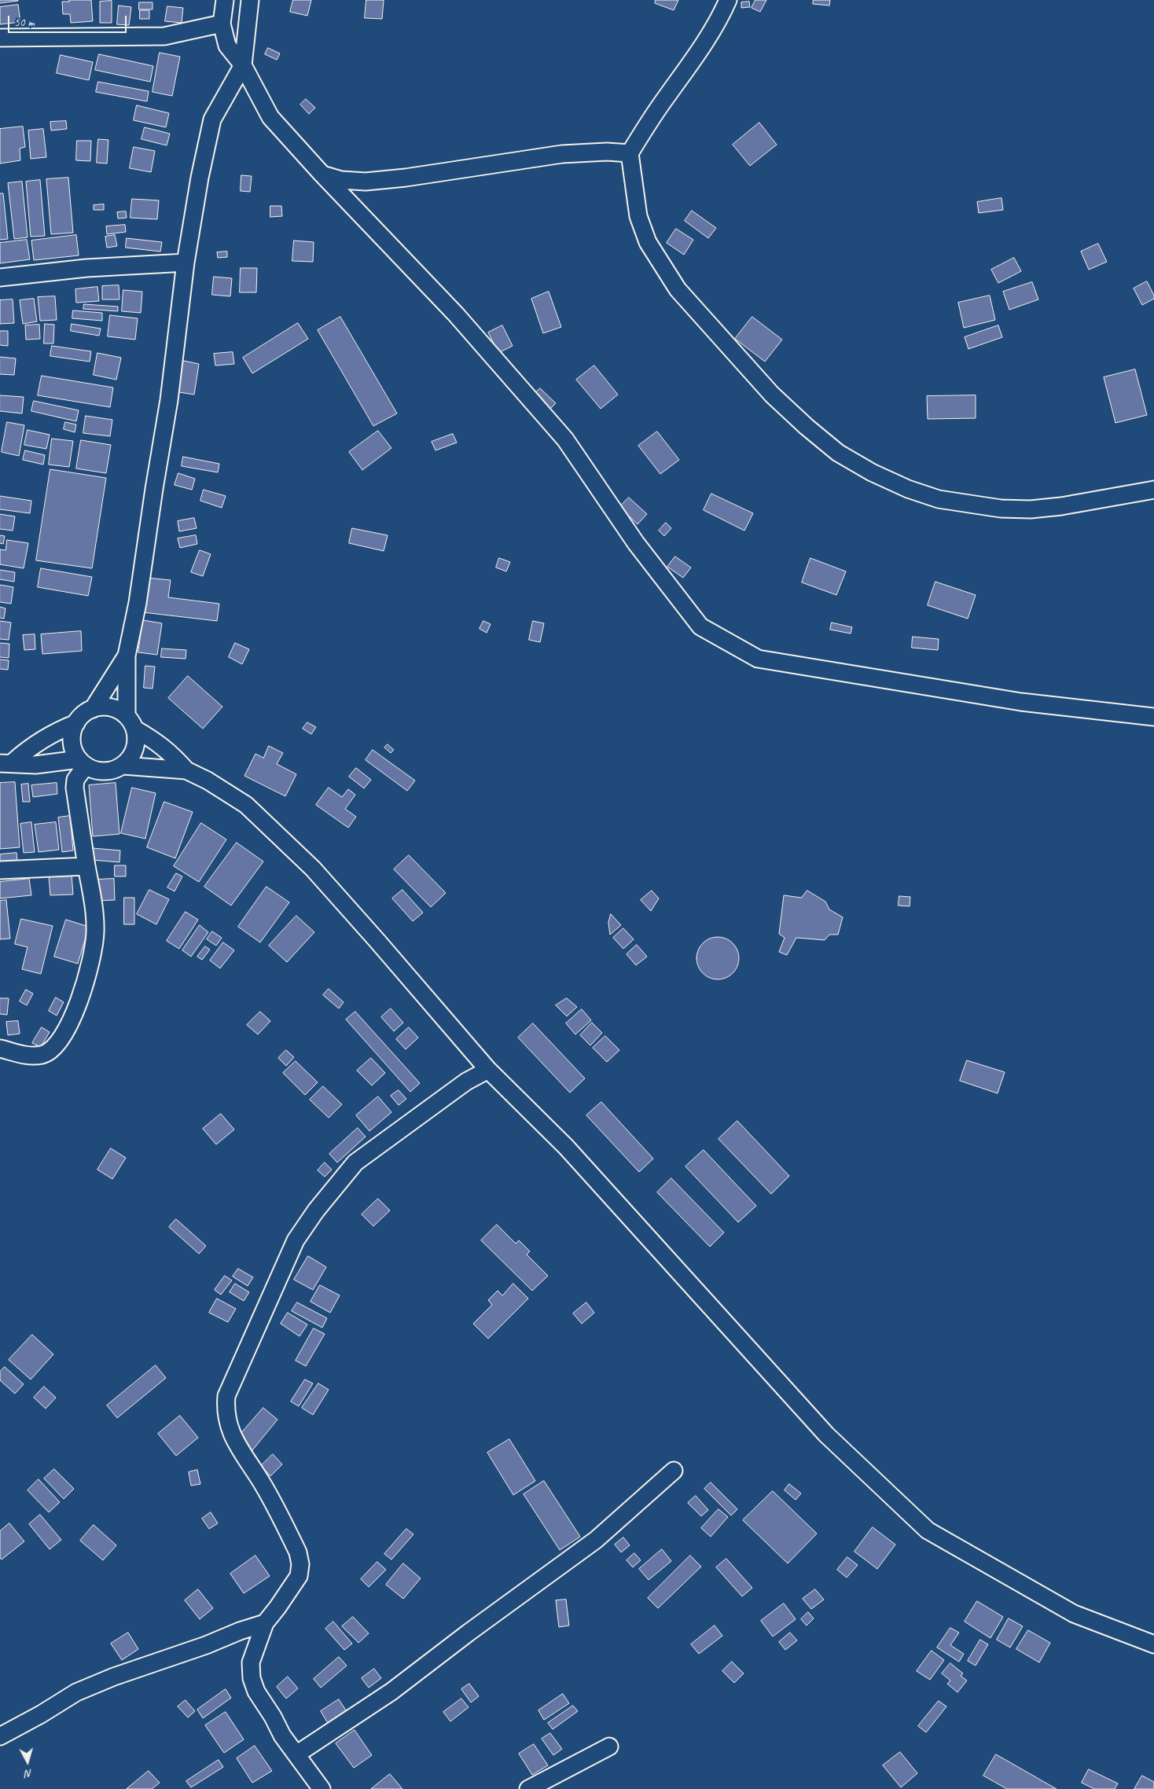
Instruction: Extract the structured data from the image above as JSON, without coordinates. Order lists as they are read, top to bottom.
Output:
{
  "scale_bar": "50 m",
  "north": "bottom"
}
